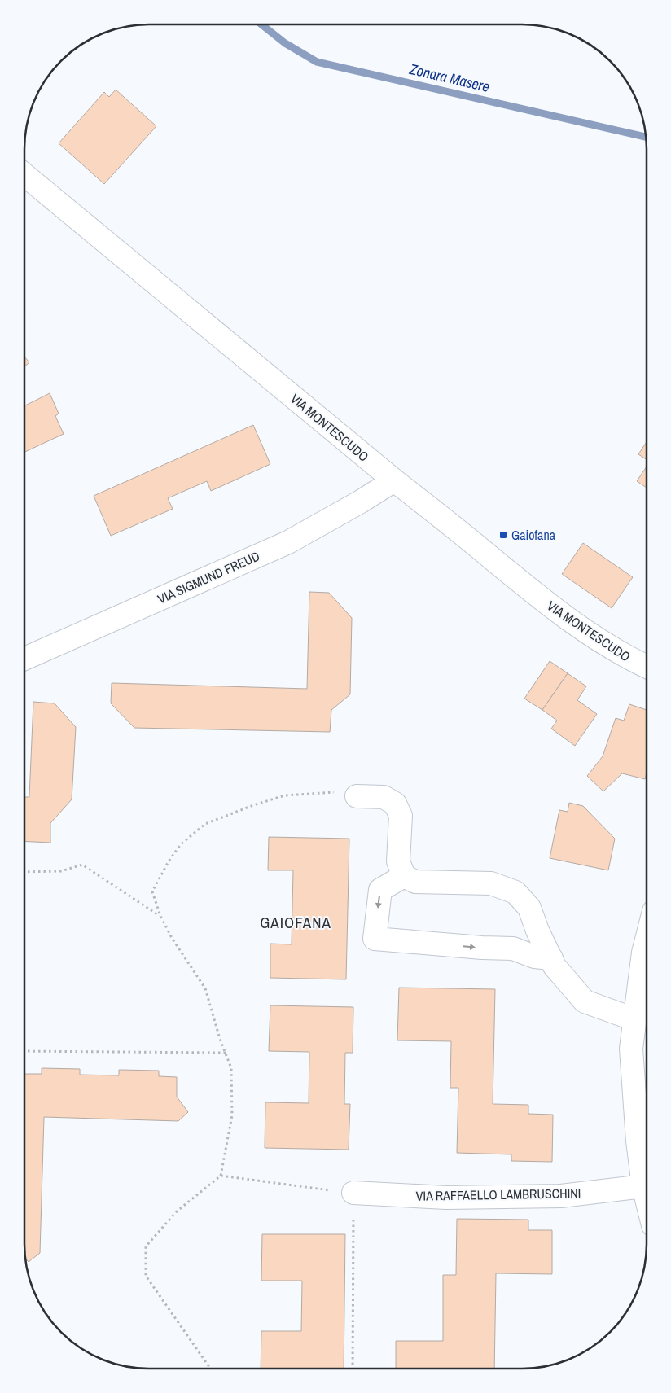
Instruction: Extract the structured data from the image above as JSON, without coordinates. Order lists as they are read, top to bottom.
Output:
{
  "streets": {
    "street": ["VIA MONTESCUDO", "VIA SIGMUND FREUD", "VIA RAFFAELLO LAMBRUSCHINI"]
  },
  "crossings": [
    ["VIA MONTESCUDO", "VIA SIGMUND FREUD"]
  ],
  "districts": ["GAIOFANA"],
  "water": ["Zonara Masere"],
  "places": {
    "transit": ["Gaiofana"]
  }
}
